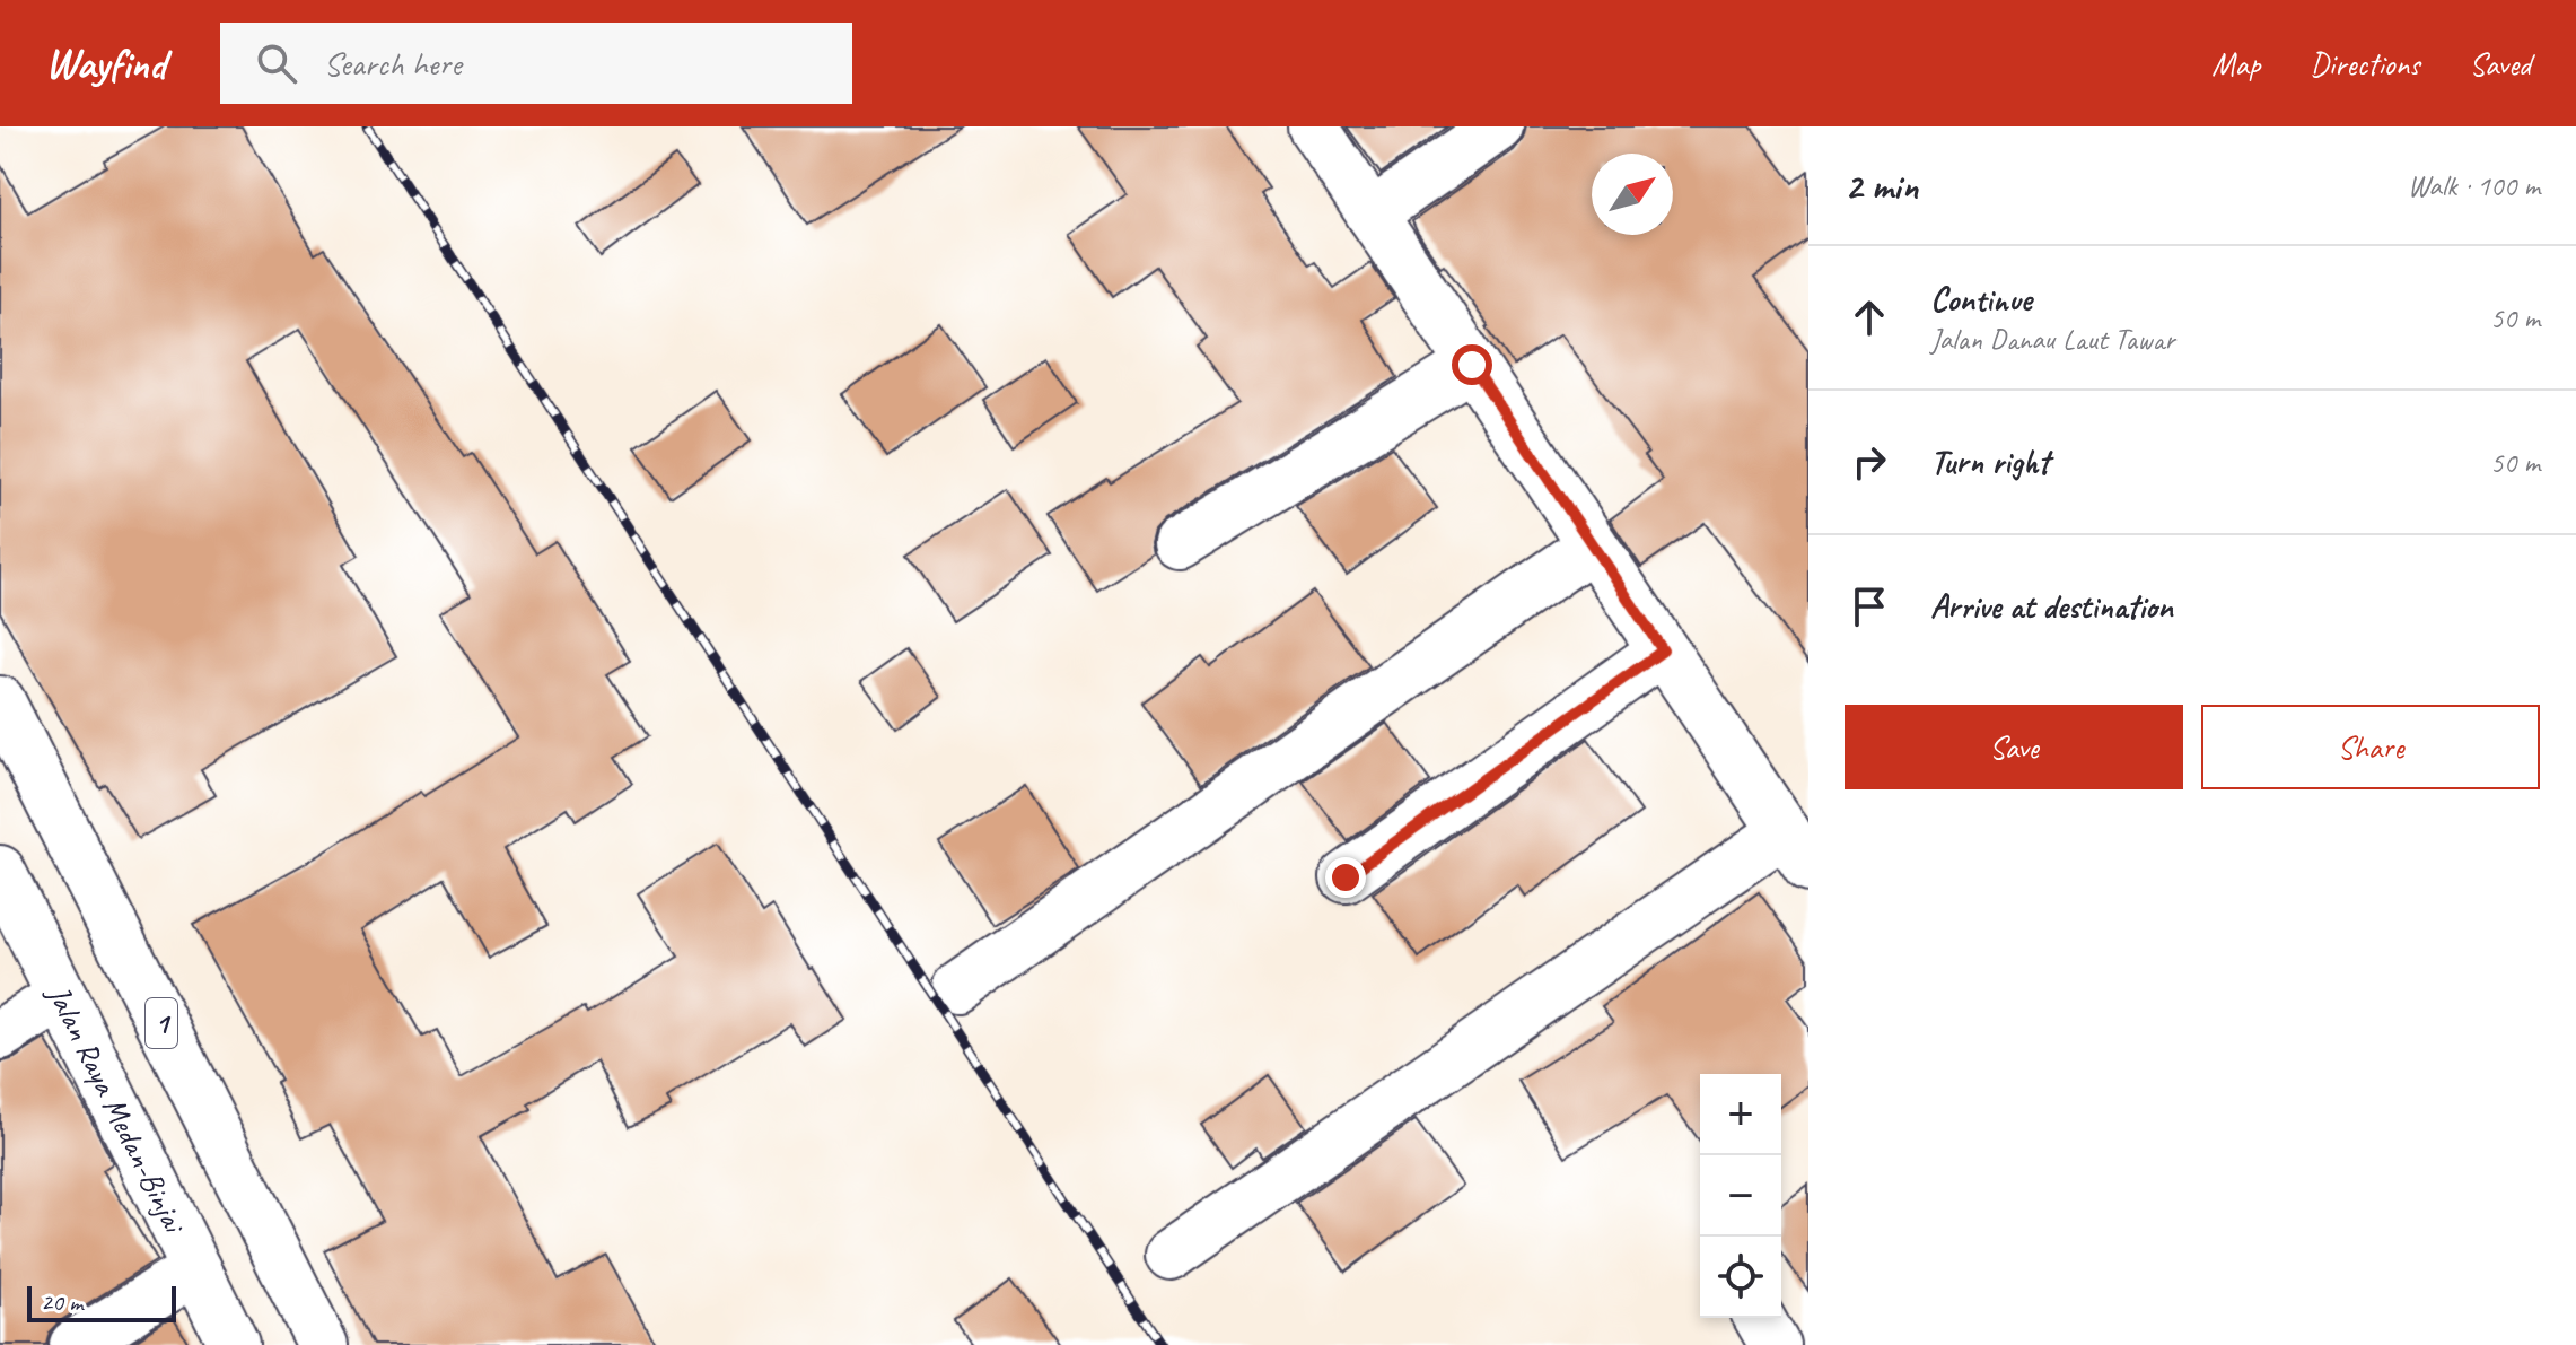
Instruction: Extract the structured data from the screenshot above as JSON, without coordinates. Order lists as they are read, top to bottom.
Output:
{
  "streets": {
    "street": ["1", "Jalan Raya Medan-Binjai"]
  },
  "scale_bar": "20 m",
  "north": "top right",
  "page": {
    "header": "Wayfind",
    "search": "Search here",
    "nav": ["Map", "Directions", "Saved"],
    "heading": ["2 min", "Walk · 100 m"],
    "list": [
      ["Continue", "Jalan Danau Laut Tawar", "50 m"],
      ["Turn right", "50 m"],
      "Arrive at destination"
    ],
    "buttons": ["Save", "Share"],
    "map_buttons": ["+", "−"],
    "scale": "20 m"
  }
}
